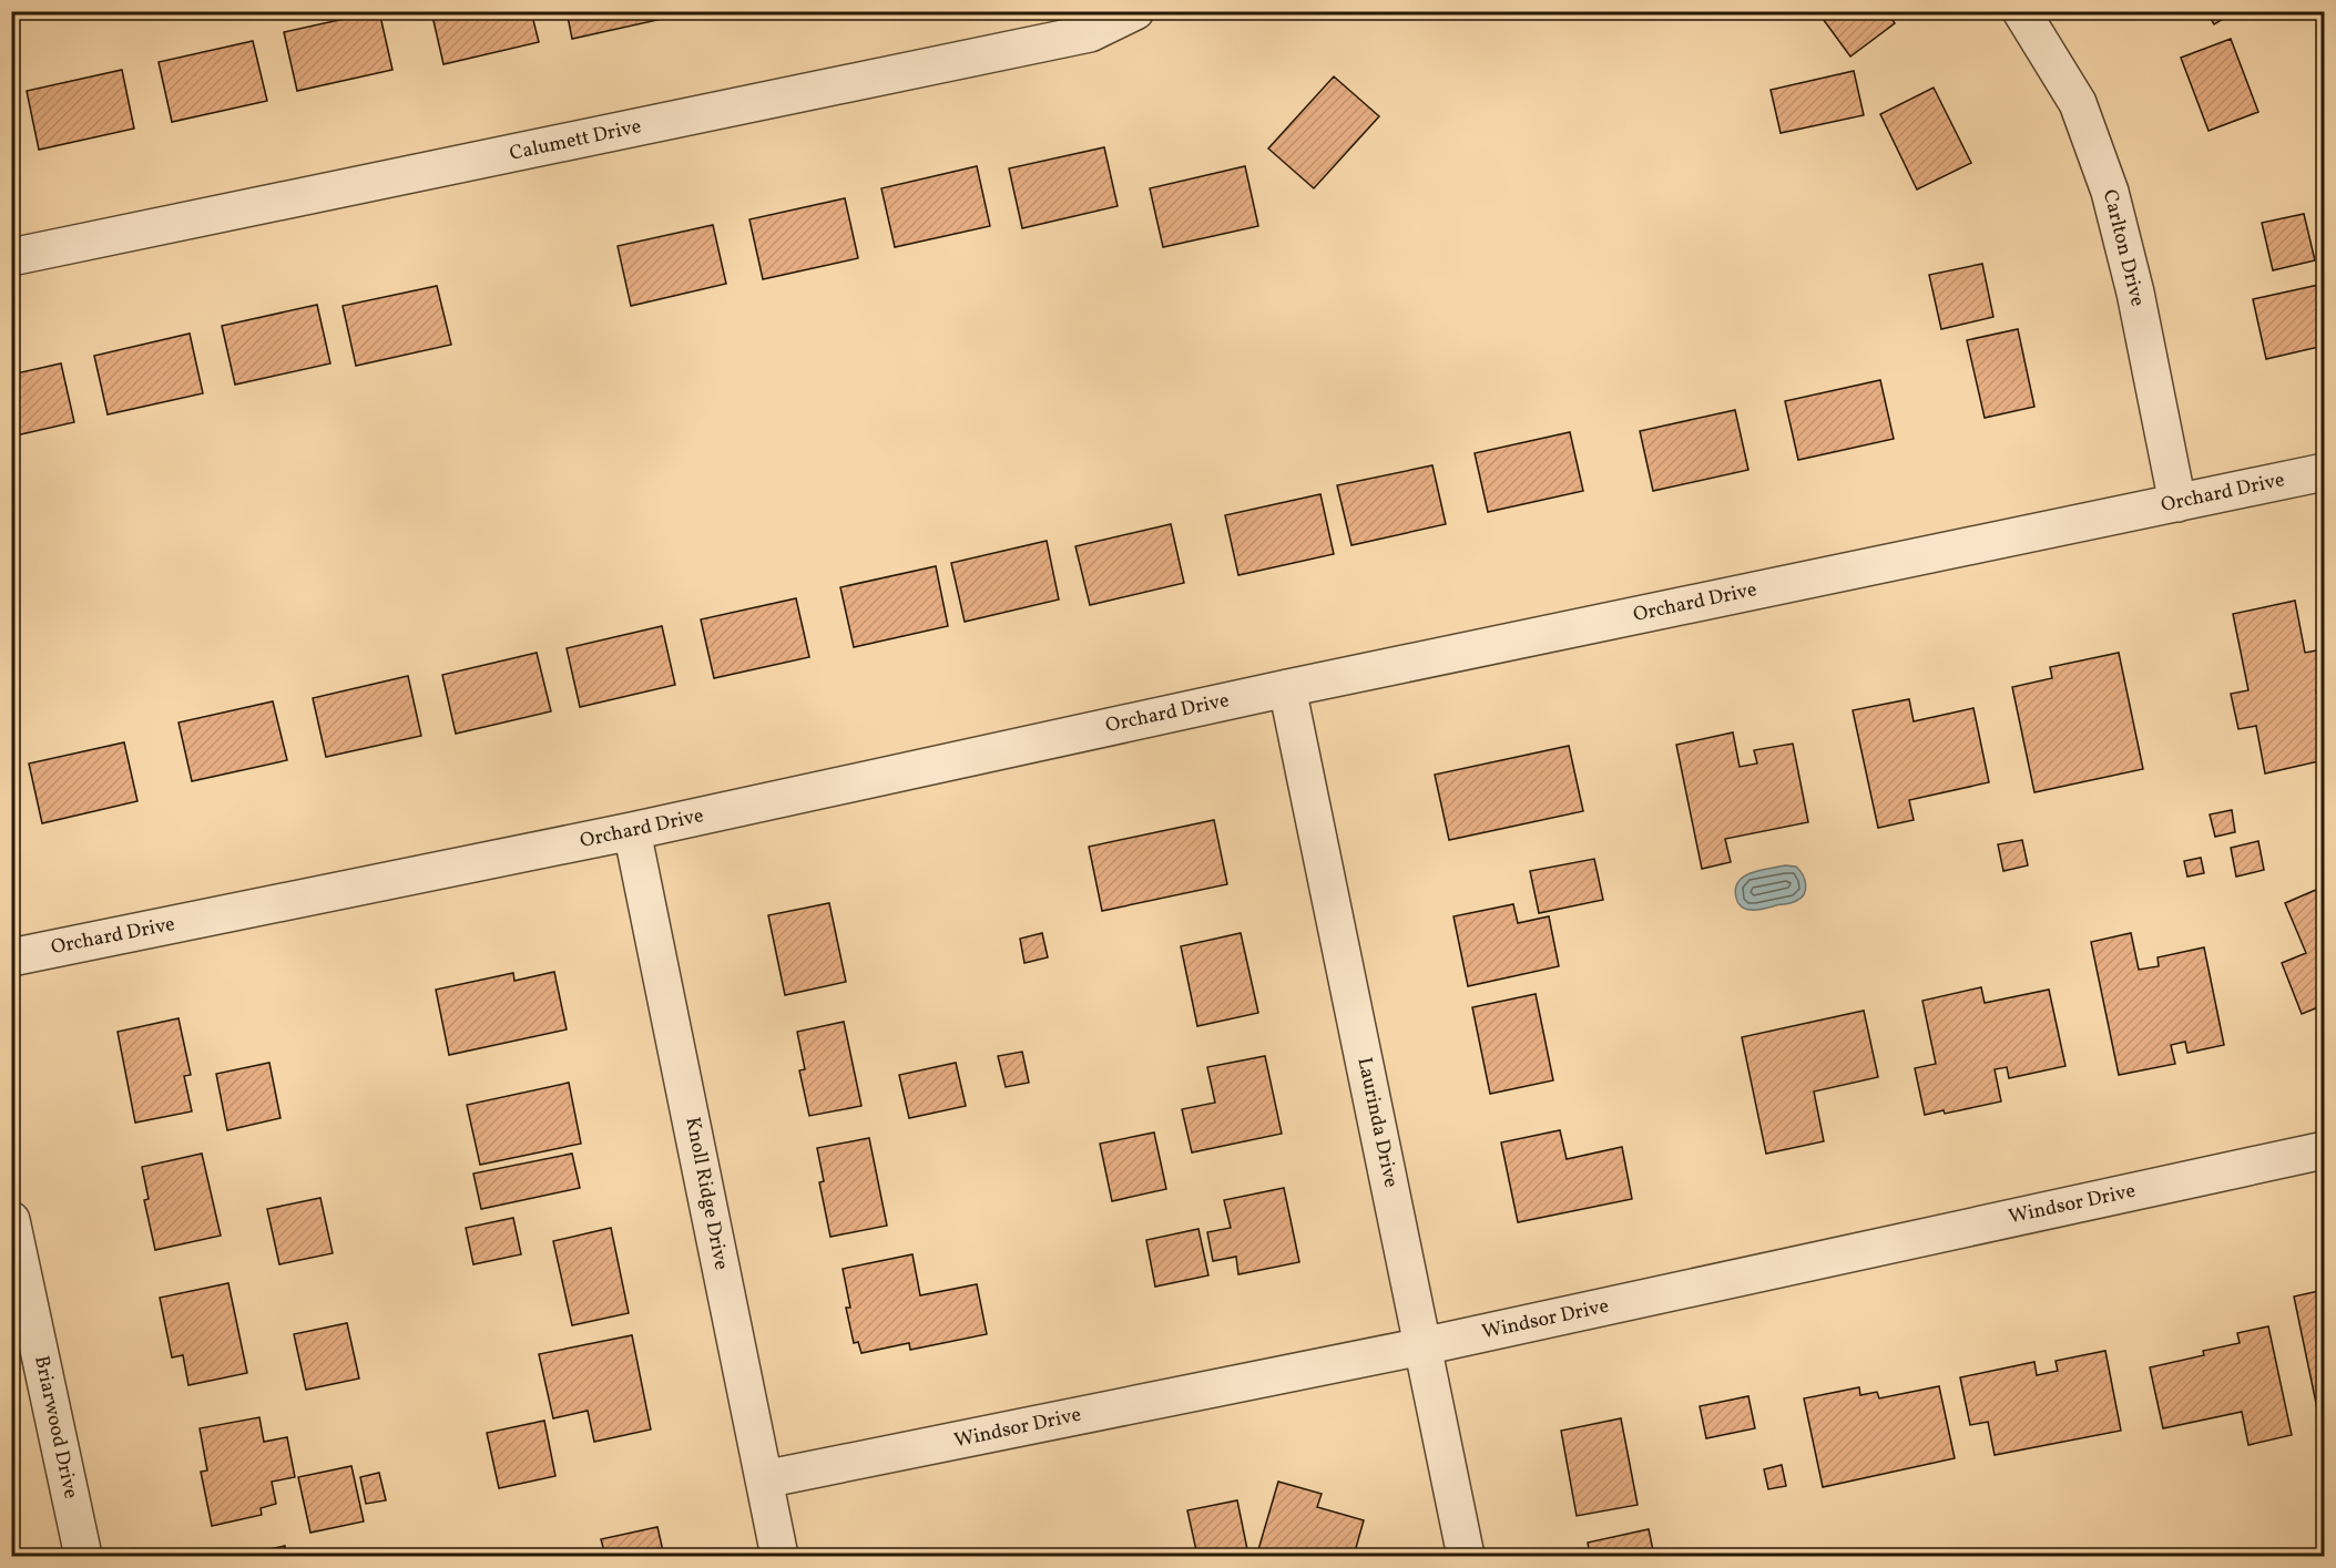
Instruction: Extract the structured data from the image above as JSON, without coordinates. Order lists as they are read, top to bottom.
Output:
{
  "streets": {
    "street": [
      "Calumett Drive",
      "Carlton Drive",
      "Orchard Drive",
      "Laurinda Drive",
      "Knoll Ridge Drive",
      "Windsor Drive",
      "Briarwood Drive"
    ]
  },
  "crossings": [
    ["Carlton Drive", "Orchard Drive"],
    ["Orchard Drive", "Laurinda Drive"],
    ["Orchard Drive", "Knoll Ridge Drive"],
    ["Laurinda Drive", "Windsor Drive"],
    ["Knoll Ridge Drive", "Windsor Drive"]
  ]
}
